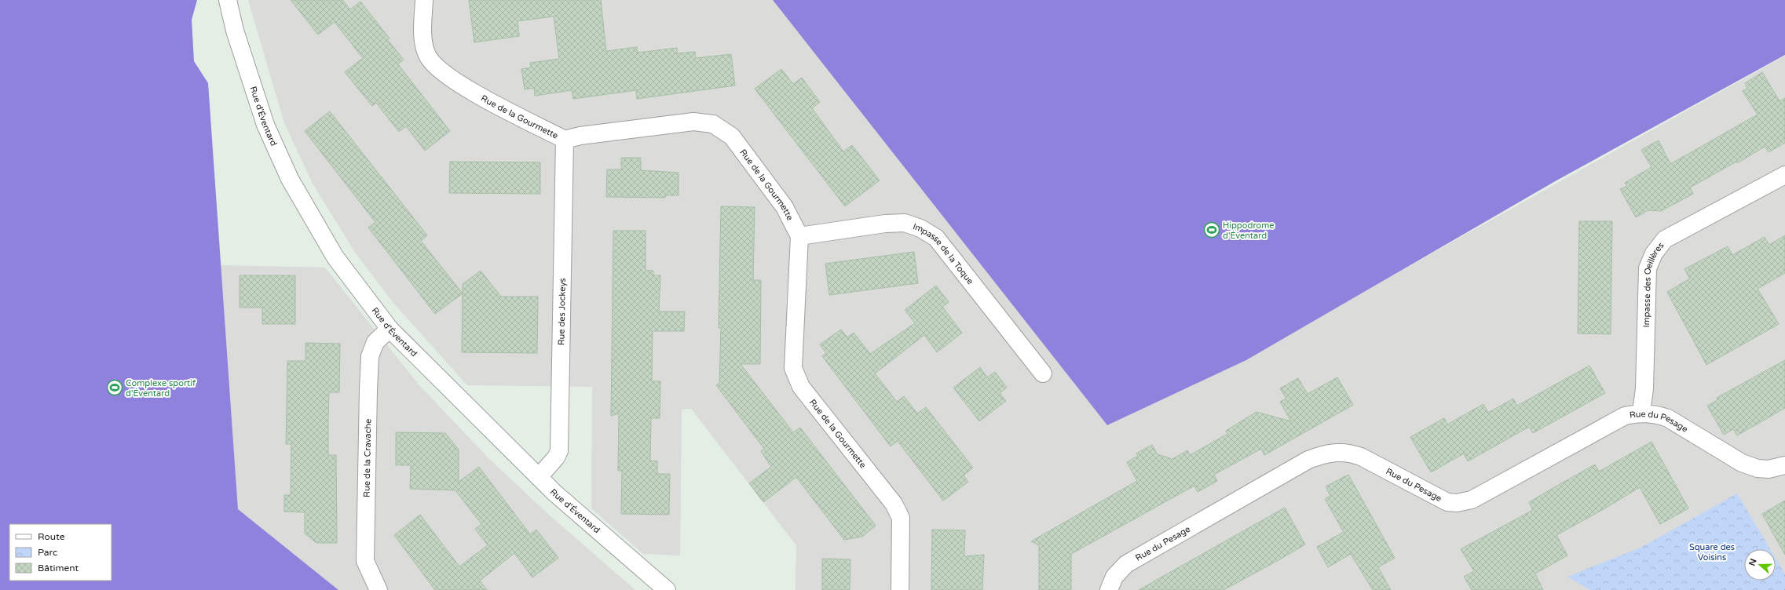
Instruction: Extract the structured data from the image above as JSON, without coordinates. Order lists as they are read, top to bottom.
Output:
{
  "streets": {
    "street": [
      "Rue d'Éventard",
      "Rue de la Gourmette",
      "Impasse de la Toque",
      "Impasse des Oeillères",
      "Rue des Jockeys",
      "Rue du Pesage",
      "Rue de la Cravache"
    ]
  },
  "crossings": [
    ["Rue d'Éventard", "Rue des Jockeys"],
    ["Rue d'Éventard", "Rue de la Cravache"],
    ["Rue de la Gourmette", "Impasse de la Toque"],
    ["Rue de la Gourmette", "Rue des Jockeys"],
    ["Impasse des Oeillères", "Rue du Pesage"]
  ],
  "parks": ["Square des Voisins"],
  "places": {
    "sports": ["Hippodrome d'Éventard", "Complexe sportif d'Éventard"]
  },
  "legend": ["Route", "Parc", "Bâtiment"],
  "north": "left"
}
